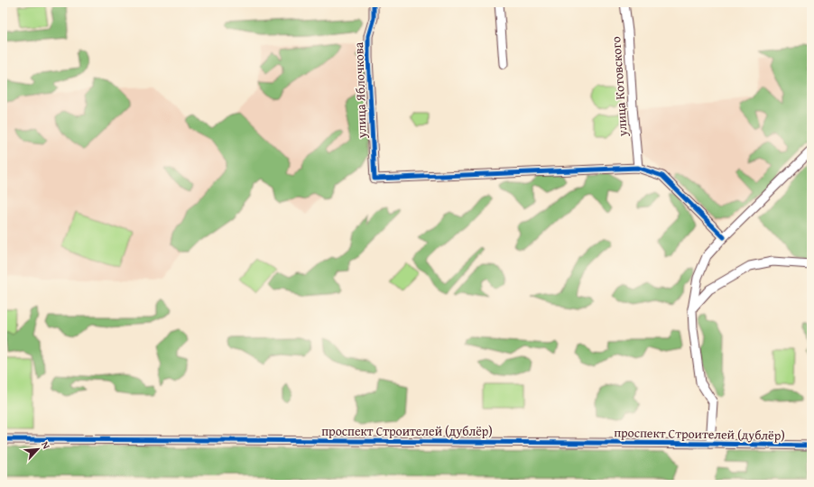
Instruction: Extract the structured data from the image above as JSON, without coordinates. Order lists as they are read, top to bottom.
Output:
{
  "streets": {
    "street": ["улица Котовского", "улица Яблочкова", "проспект Строителей (дублёр)"]
  },
  "crossings": [
    ["улица Котовского", "улица Яблочкова"]
  ],
  "north": "top right"
}
